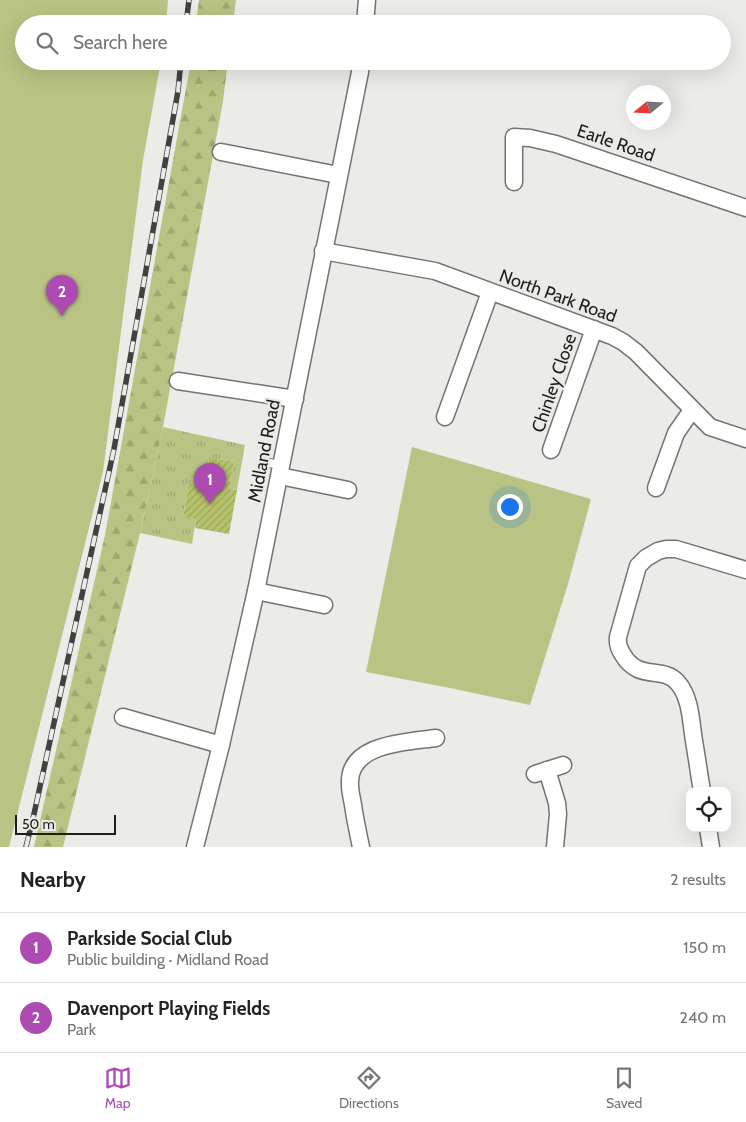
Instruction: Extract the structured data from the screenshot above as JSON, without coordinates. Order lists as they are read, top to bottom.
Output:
{
  "streets": {
    "street": [
      "Earle Road",
      "North Park Road",
      "Chinley Close",
      "Midland Road"
    ]
  },
  "crossings": [
    ["North Park Road", "Chinley Close"],
    ["North Park Road", "Midland Road"]
  ],
  "scale_bar": "50 m",
  "north": "left",
  "page": {
    "search": "Search here",
    "pins": ["2", "1"],
    "scale": "50 m",
    "heading": ["Nearby", "2 results"],
    "list": [
      {
        "mark": "1",
        "name": "Parkside Social Club",
        "note": "Public building · Midland Road",
        "value": "150 m"
      },
      {
        "mark": "2",
        "name": "Davenport Playing Fields",
        "note": "Park",
        "value": "240 m"
      }
    ],
    "nav": ["Map", "Directions", "Saved"]
  }
}
